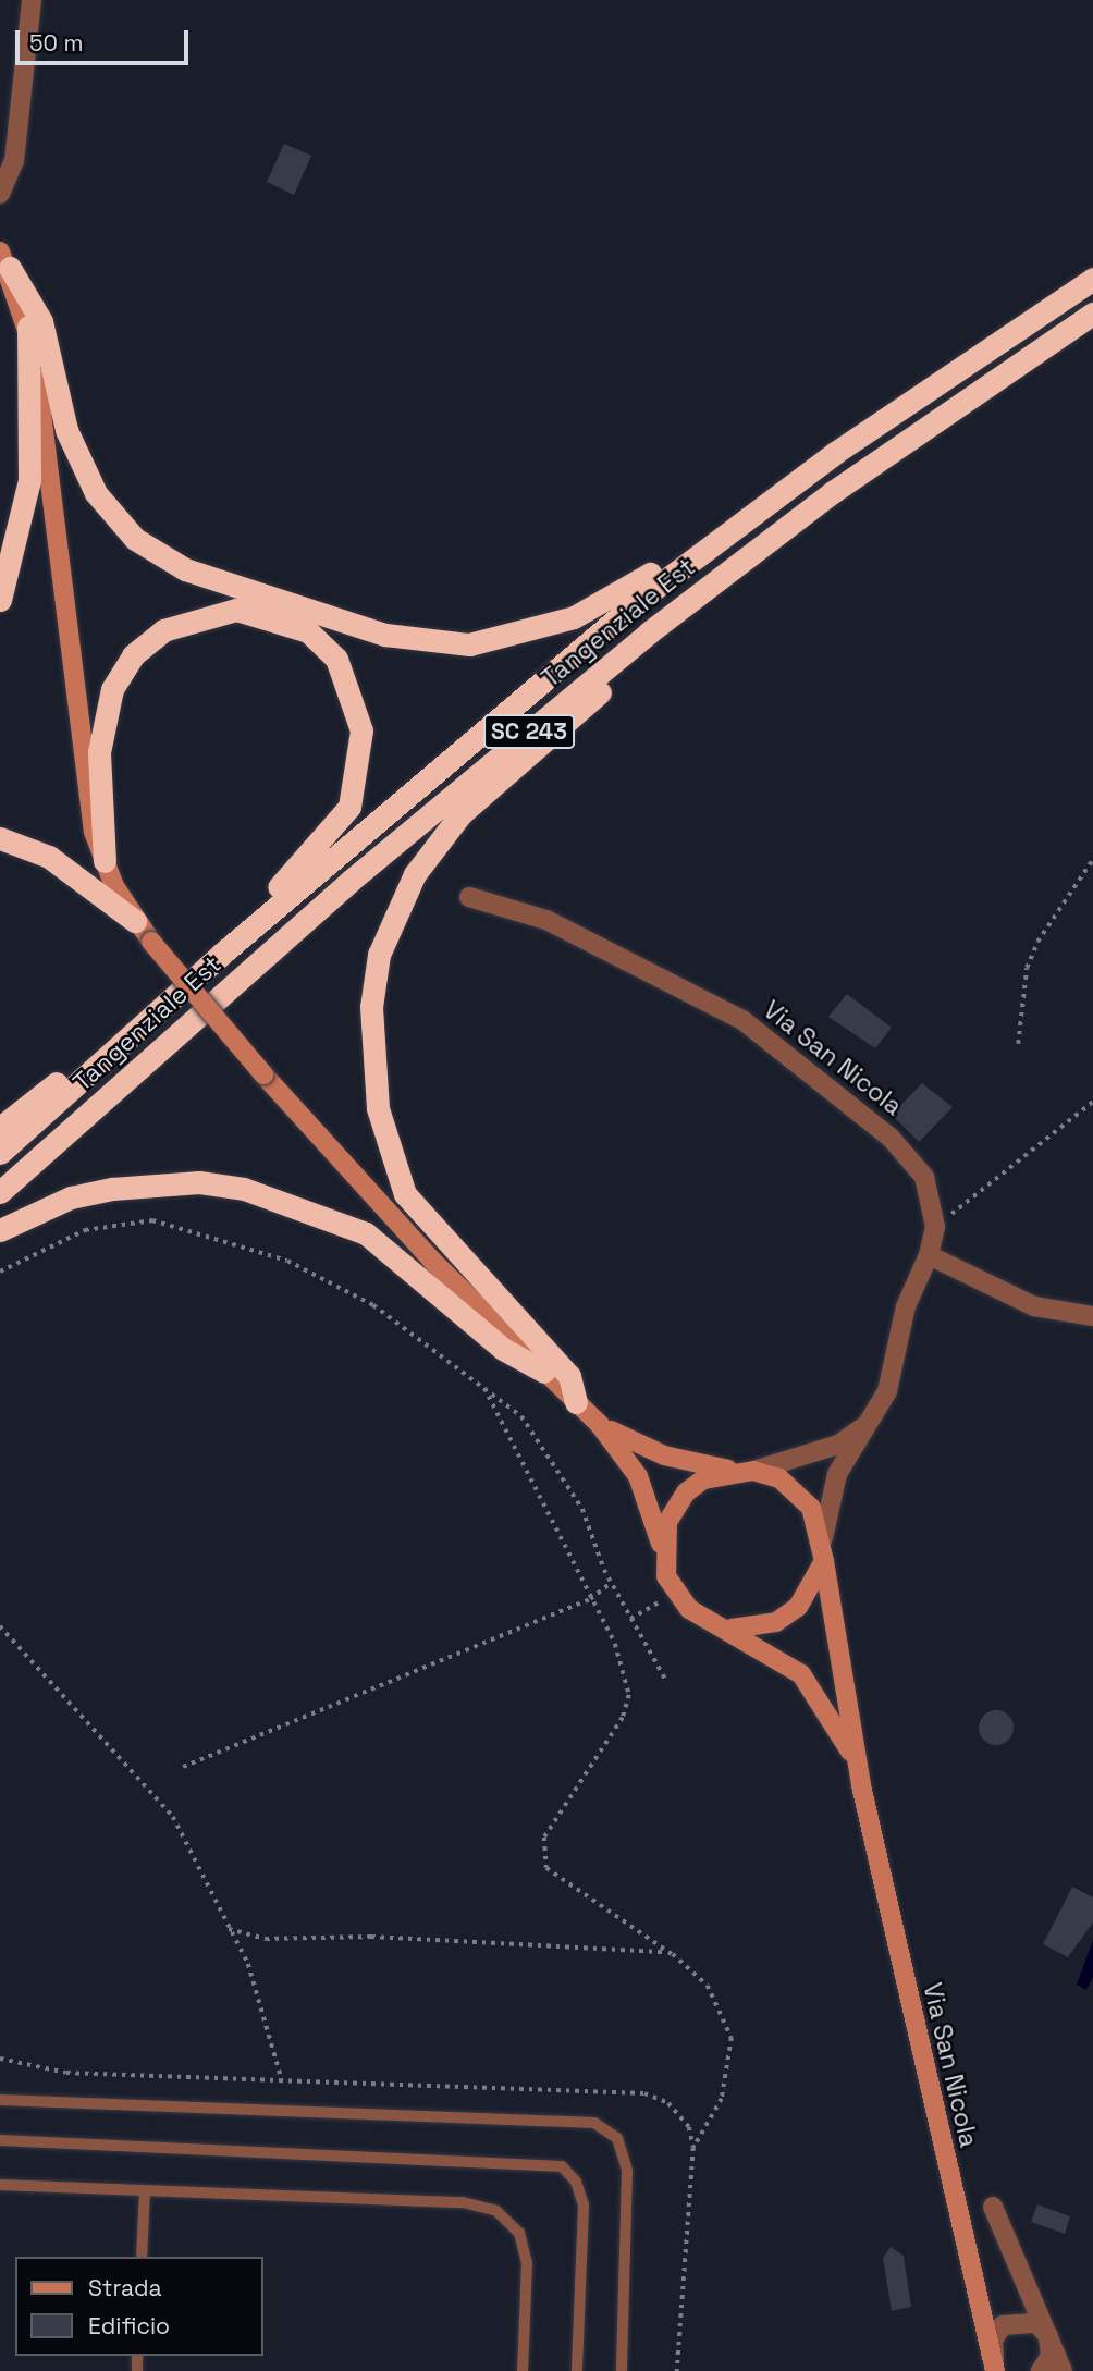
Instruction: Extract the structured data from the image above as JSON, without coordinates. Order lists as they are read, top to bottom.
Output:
{
  "streets": {
    "highway": ["Tangenziale Est", "SC 243"],
    "street": ["Via San Nicola"]
  },
  "legend": ["Strada", "Edificio"],
  "scale_bar": "50 m"
}
